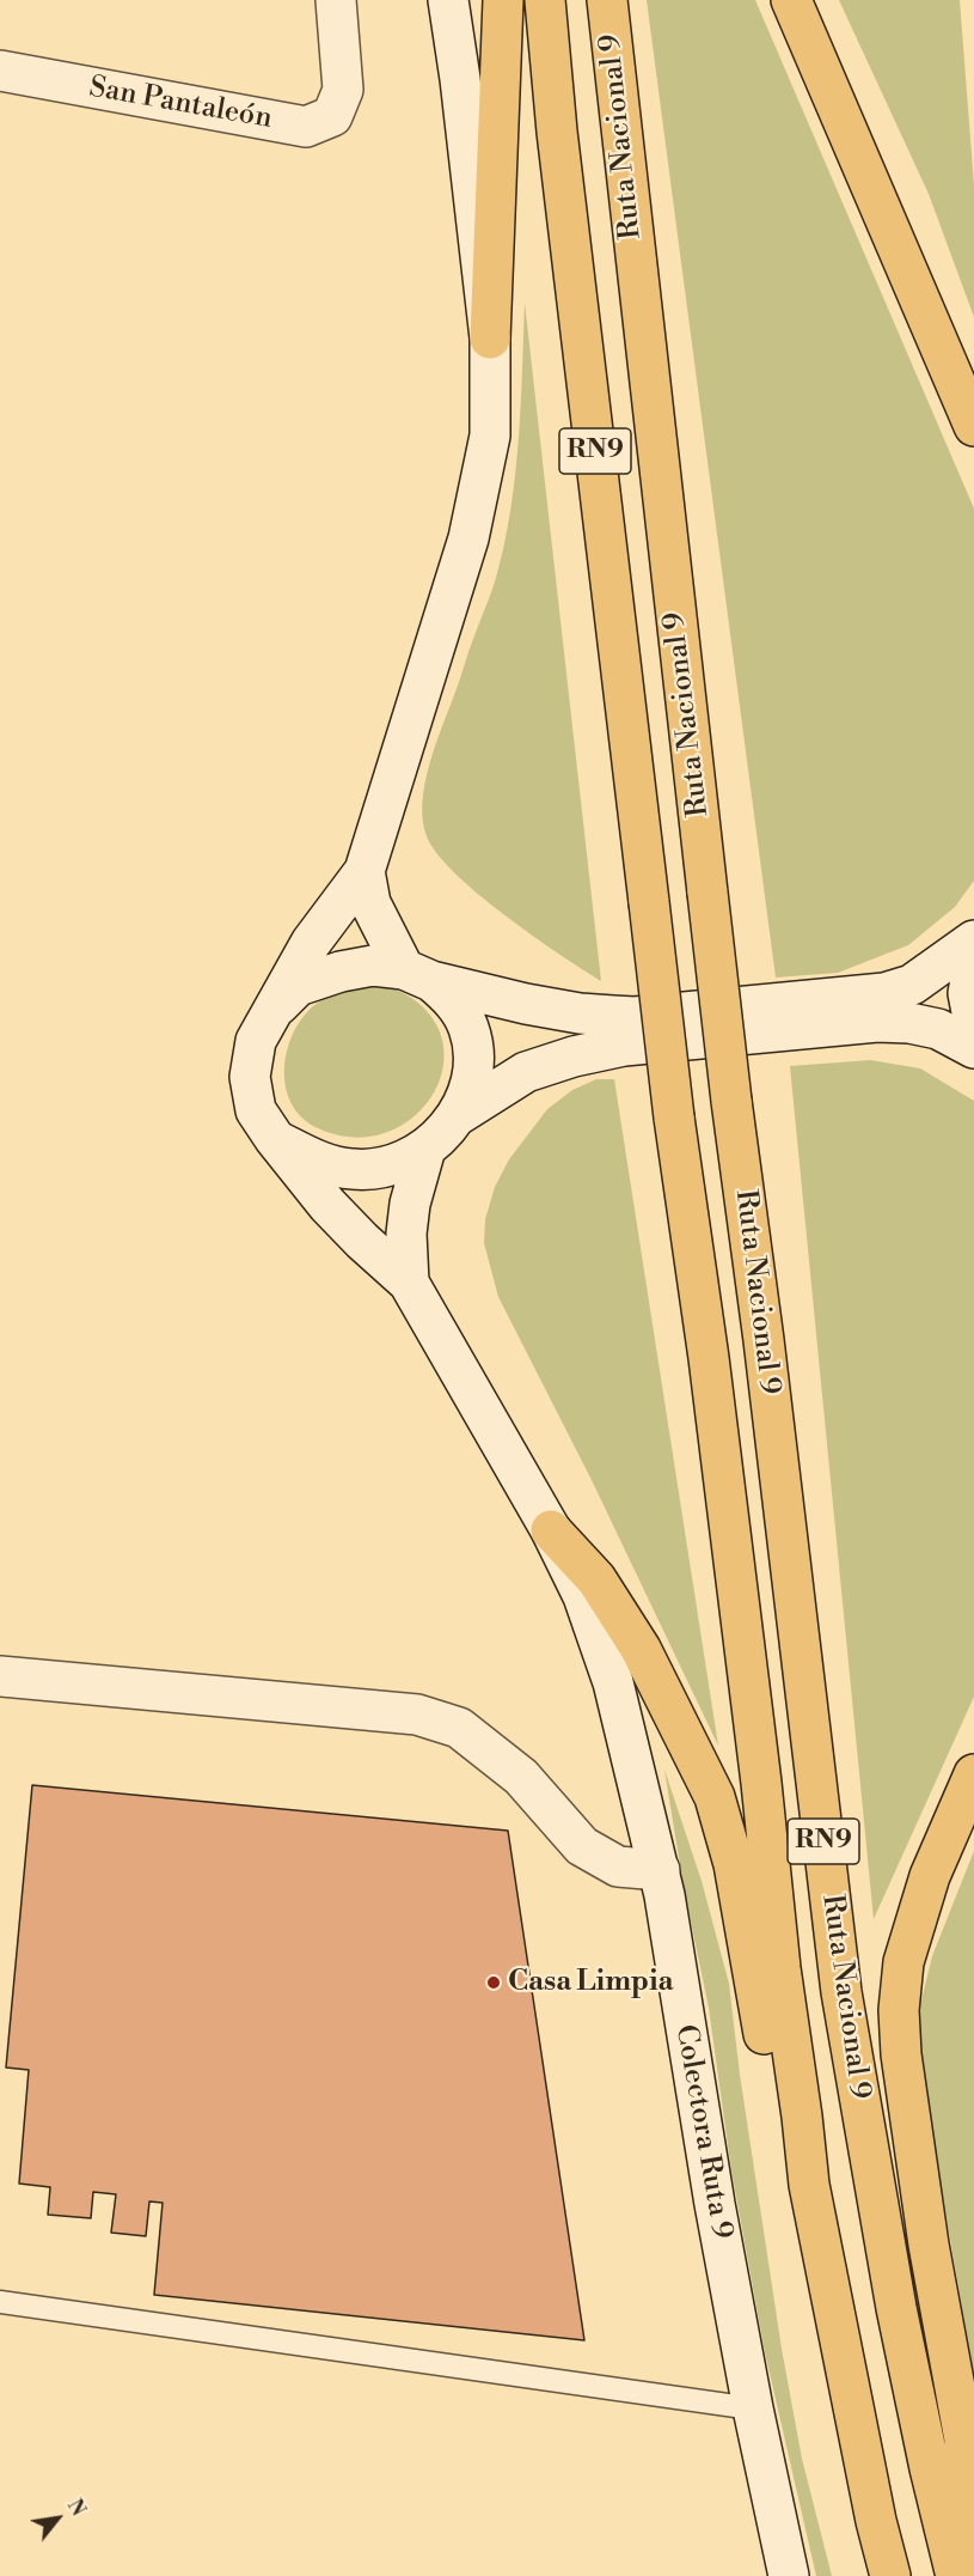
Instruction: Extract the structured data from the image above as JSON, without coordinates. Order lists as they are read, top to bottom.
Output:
{
  "streets": {
    "highway": ["Ruta Nacional 9", "RN9"],
    "street": ["San Pantaleón", "Colectora Ruta 9"]
  },
  "places": ["Casa Limpia"],
  "north": "top right"
}
